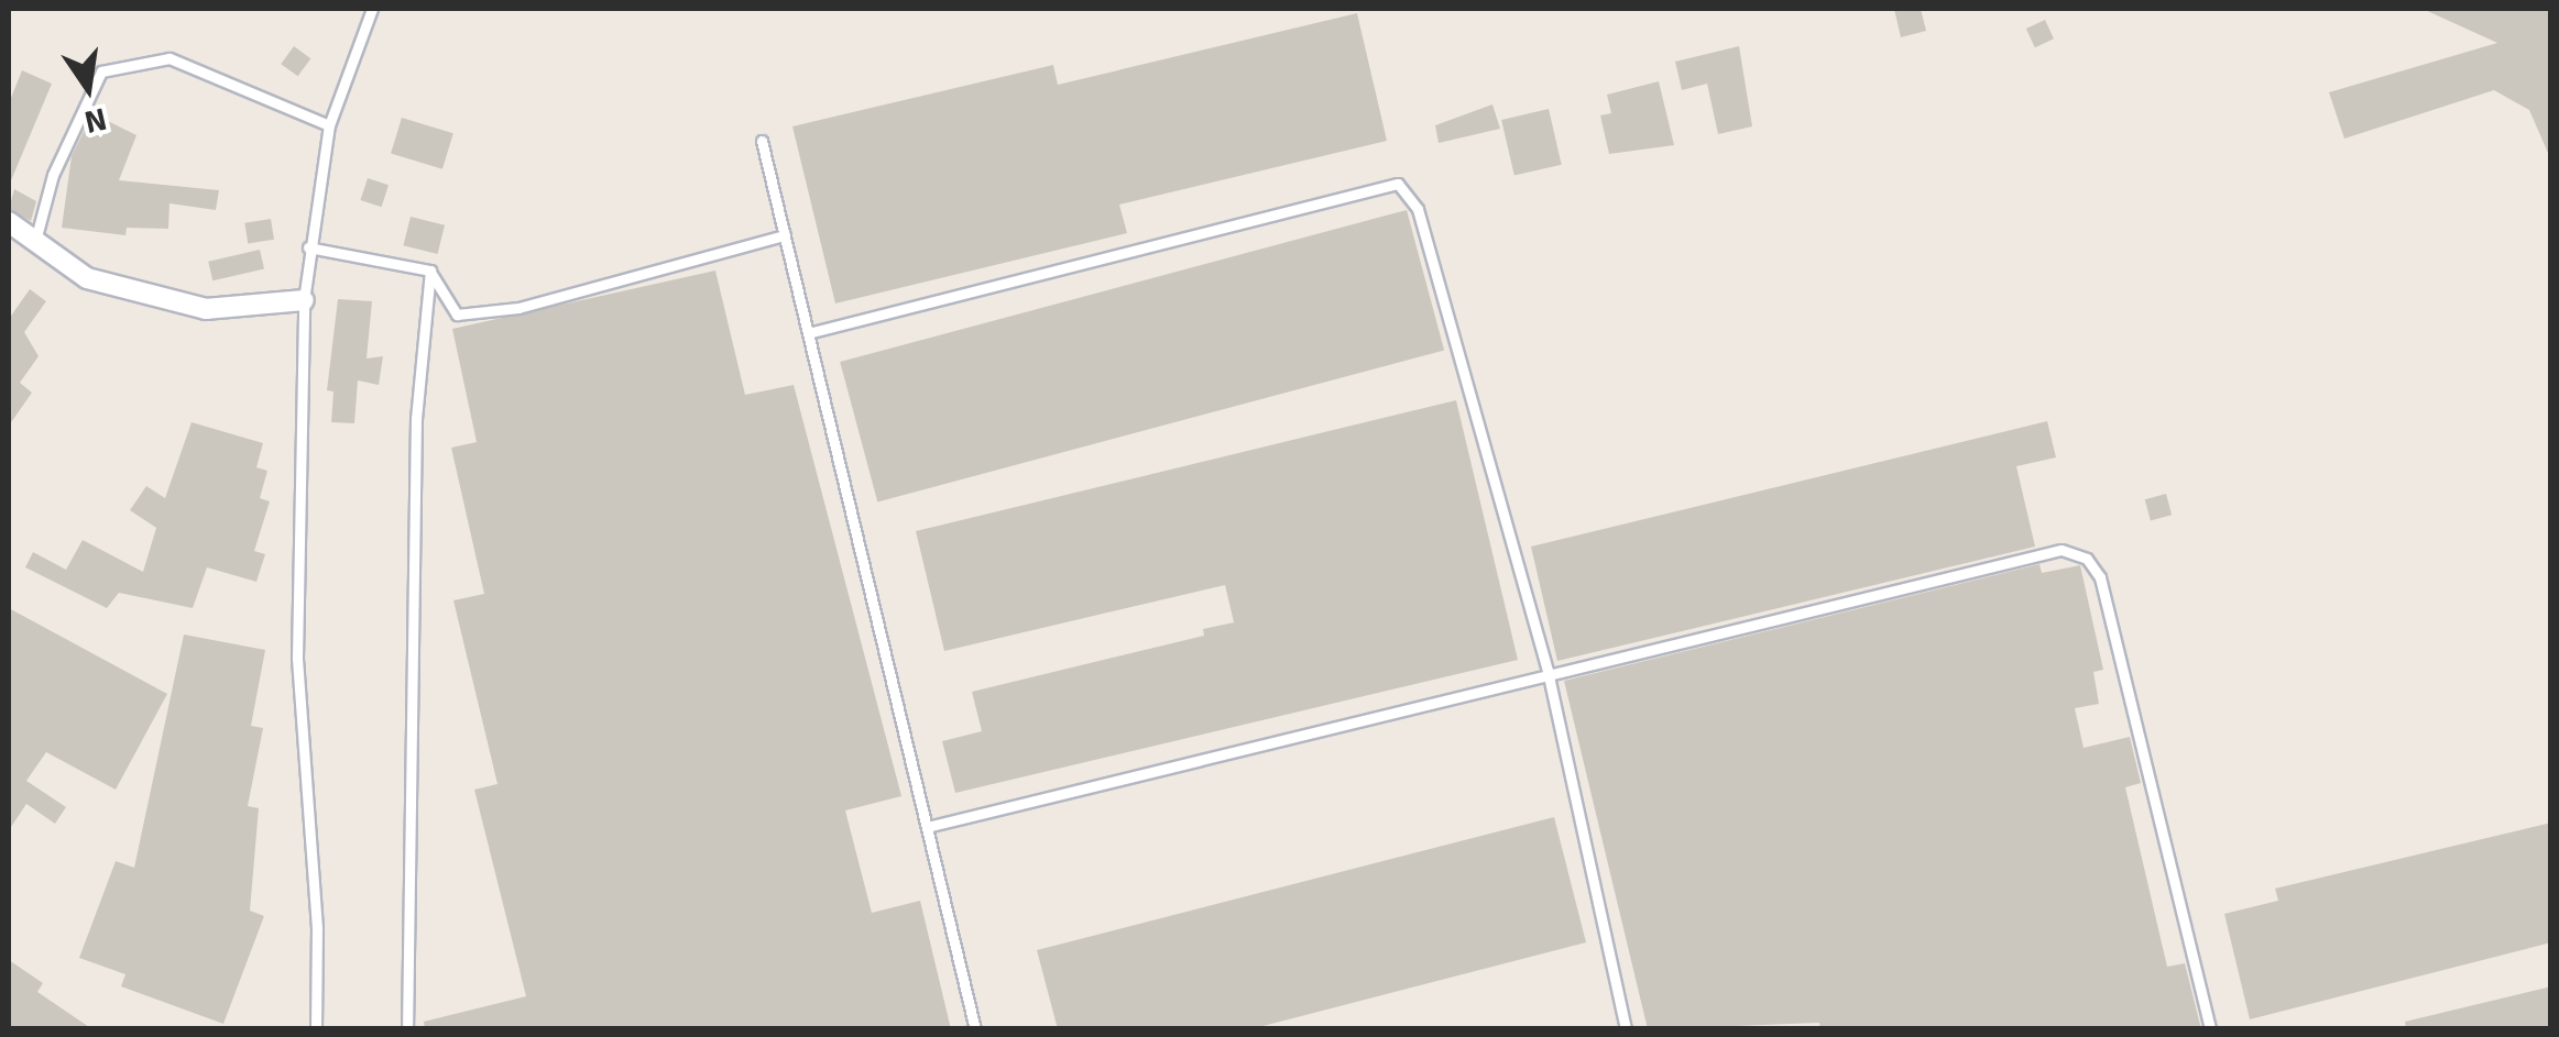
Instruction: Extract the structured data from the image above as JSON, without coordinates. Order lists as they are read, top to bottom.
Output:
{
  "north": "bottom"
}
